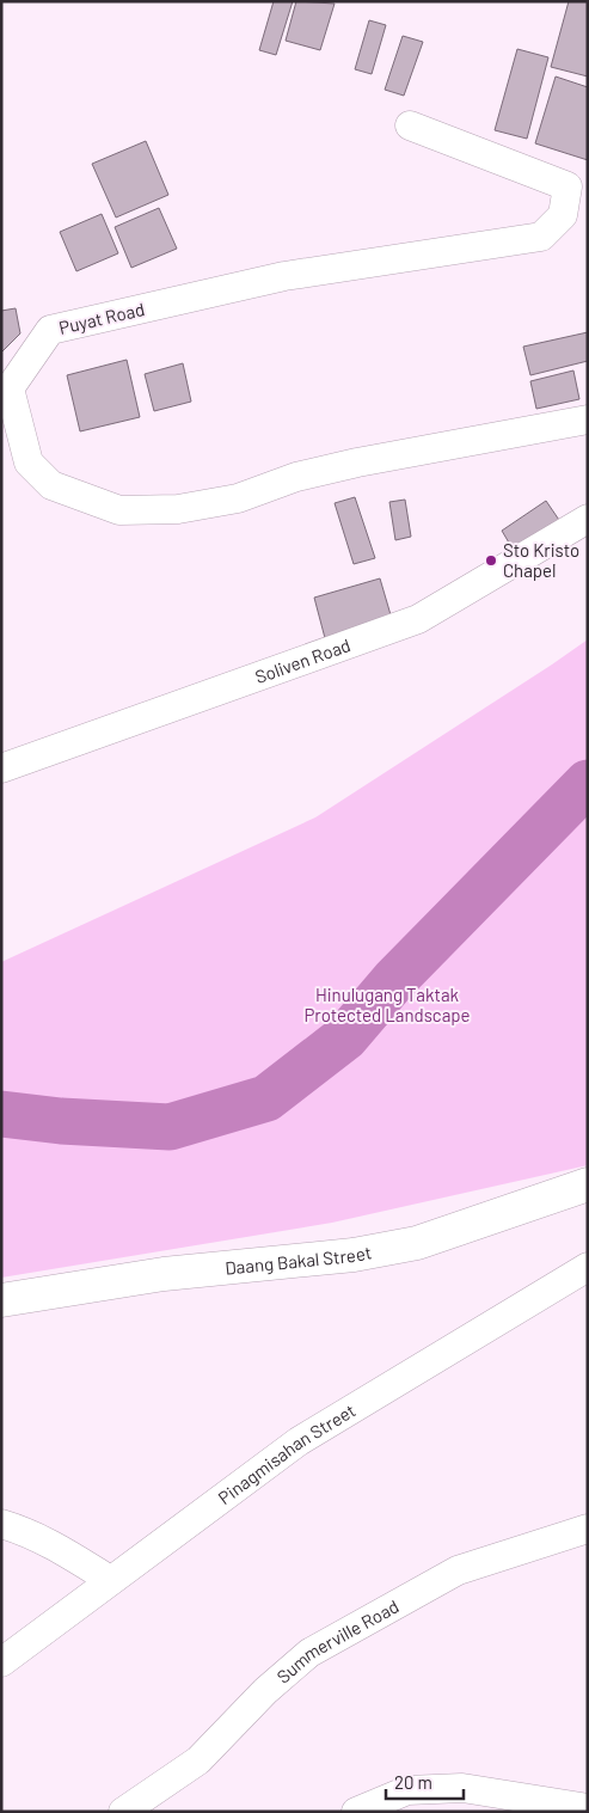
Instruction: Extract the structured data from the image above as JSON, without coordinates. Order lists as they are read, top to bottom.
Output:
{
  "streets": {
    "street": [
      "Puyat Road",
      "Soliven Road",
      "Daang Bakal Street",
      "Pinagmisahan Street",
      "Summerville Road"
    ]
  },
  "parks": ["Hinulugang Taktak Protected Landscape"],
  "places": ["Sto Kristo Chapel"],
  "scale_bar": "20 m"
}
